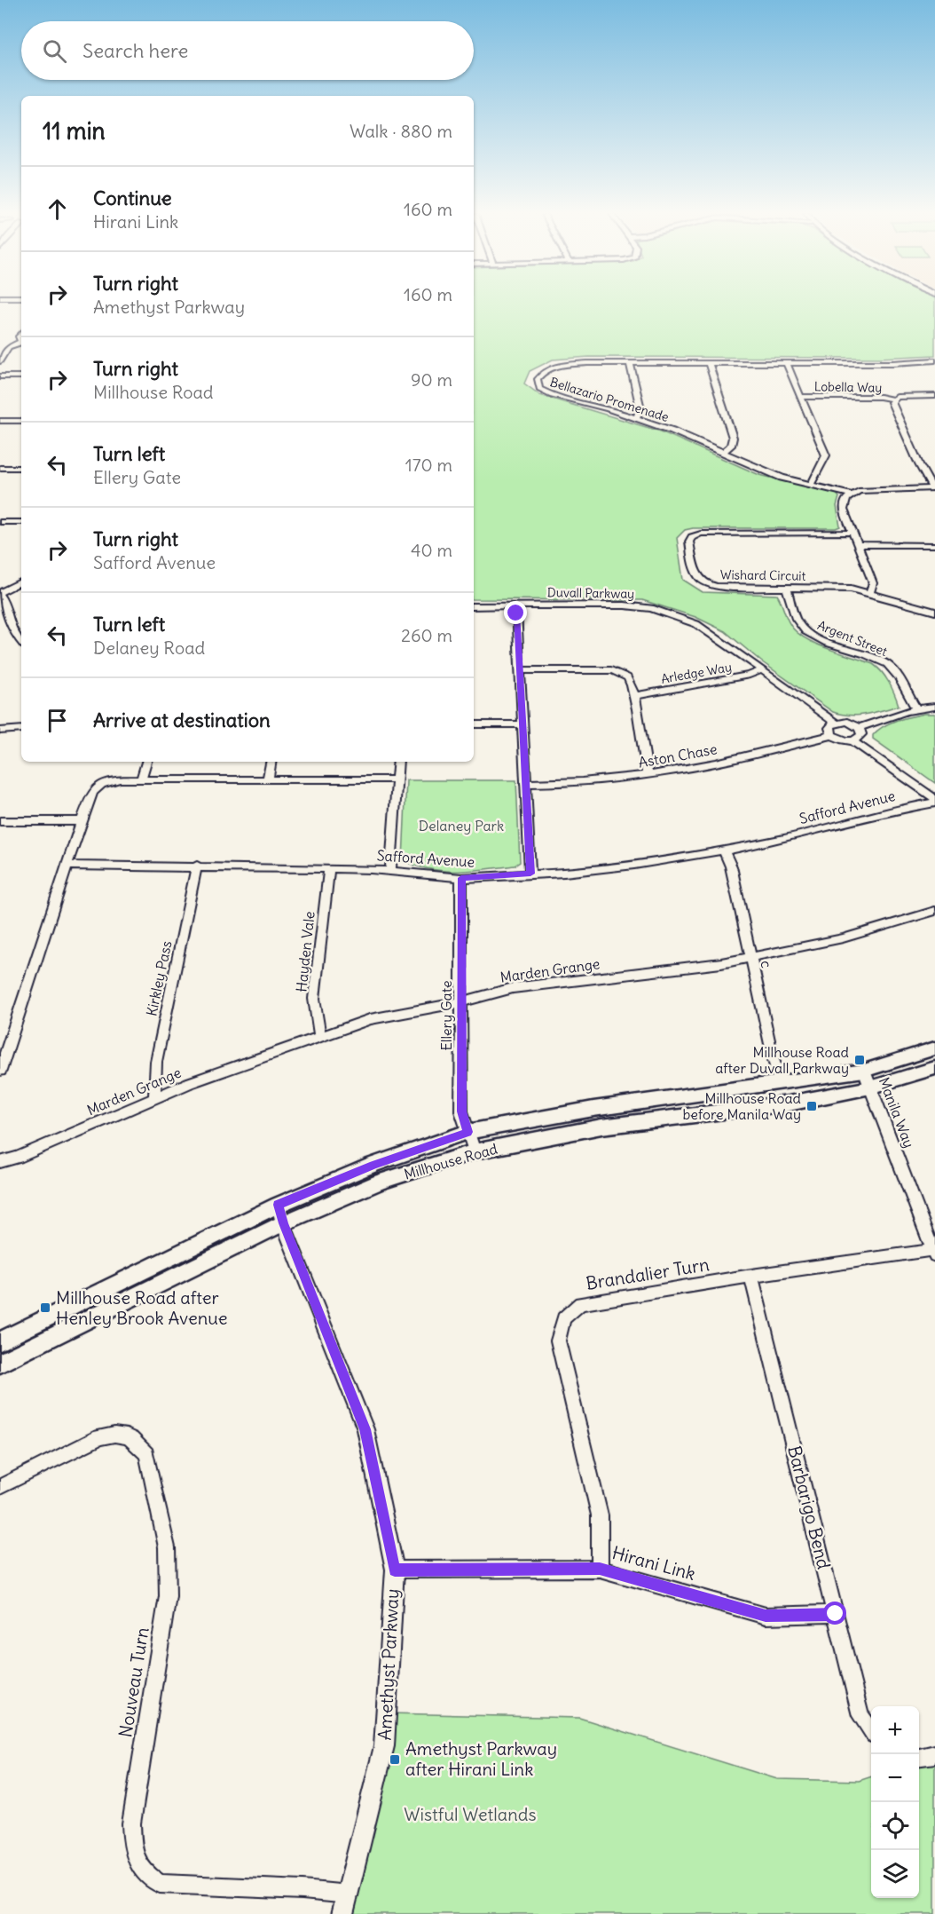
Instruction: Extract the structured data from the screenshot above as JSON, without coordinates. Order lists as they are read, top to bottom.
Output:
{
  "streets": {
    "main road": ["Millhouse Road"],
    "street": [
      "Lobella Way",
      "Bellazario Promenade",
      "Wishard Circuit",
      "Duvall Parkway",
      "Argent Street",
      "Arledge Way",
      "Aston Chase",
      "Safford Avenue",
      "Hayden Vale",
      "c",
      "Marden Grange",
      "Kirkley Pass",
      "Ellery Gate",
      "Manila Way",
      "Brandalier Turn",
      "Barbarigo Bend",
      "Hirani Link",
      "Amethyst Parkway",
      "Nouveau Turn"
    ]
  },
  "crossings": [
    ["Wishard Circuit", "Argent Street"],
    ["Duvall Parkway", "Arledge Way"],
    ["Duvall Parkway", "Aston Chase"],
    ["Safford Avenue", "Hayden Vale"],
    ["Safford Avenue", "c"],
    ["Safford Avenue", "Kirkley Pass"],
    ["Safford Avenue", "Ellery Gate"],
    ["Hayden Vale", "Marden Grange"],
    ["c", "Marden Grange"],
    ["c", "Millhouse Road"],
    ["Marden Grange", "Kirkley Pass"],
    ["Marden Grange", "Ellery Gate"],
    ["Ellery Gate", "Millhouse Road"],
    ["Manila Way", "Millhouse Road"],
    ["Manila Way", "Brandalier Turn"],
    ["Millhouse Road", "Amethyst Parkway"],
    ["Brandalier Turn", "Barbarigo Bend"],
    ["Brandalier Turn", "Hirani Link"],
    ["Barbarigo Bend", "Hirani Link"],
    ["Hirani Link", "Amethyst Parkway"],
    ["Amethyst Parkway", "Nouveau Turn"]
  ],
  "parks": ["Delaney Park", "Wistful Wetlands"],
  "places": {
    "transit": [
      "Millhouse Road after Duvall Parkway",
      "Millhouse Road before Manila Way",
      "Millhouse Road after Henley Brook Avenue",
      "Amethyst Parkway after Hirani Link"
    ]
  },
  "page": {
    "search": "Search here",
    "heading": ["11 min", "Walk · 880 m"],
    "list": [
      ["Continue", "Hirani Link", "160 m"],
      ["Turn right", "Amethyst Parkway", "160 m"],
      ["Turn right", "Millhouse Road", "90 m"],
      ["Turn left", "Ellery Gate", "170 m"],
      ["Turn right", "Safford Avenue", "40 m"],
      ["Turn left", "Delaney Road", "260 m"],
      "Arrive at destination"
    ],
    "map_buttons": ["+", "−"]
  }
}
